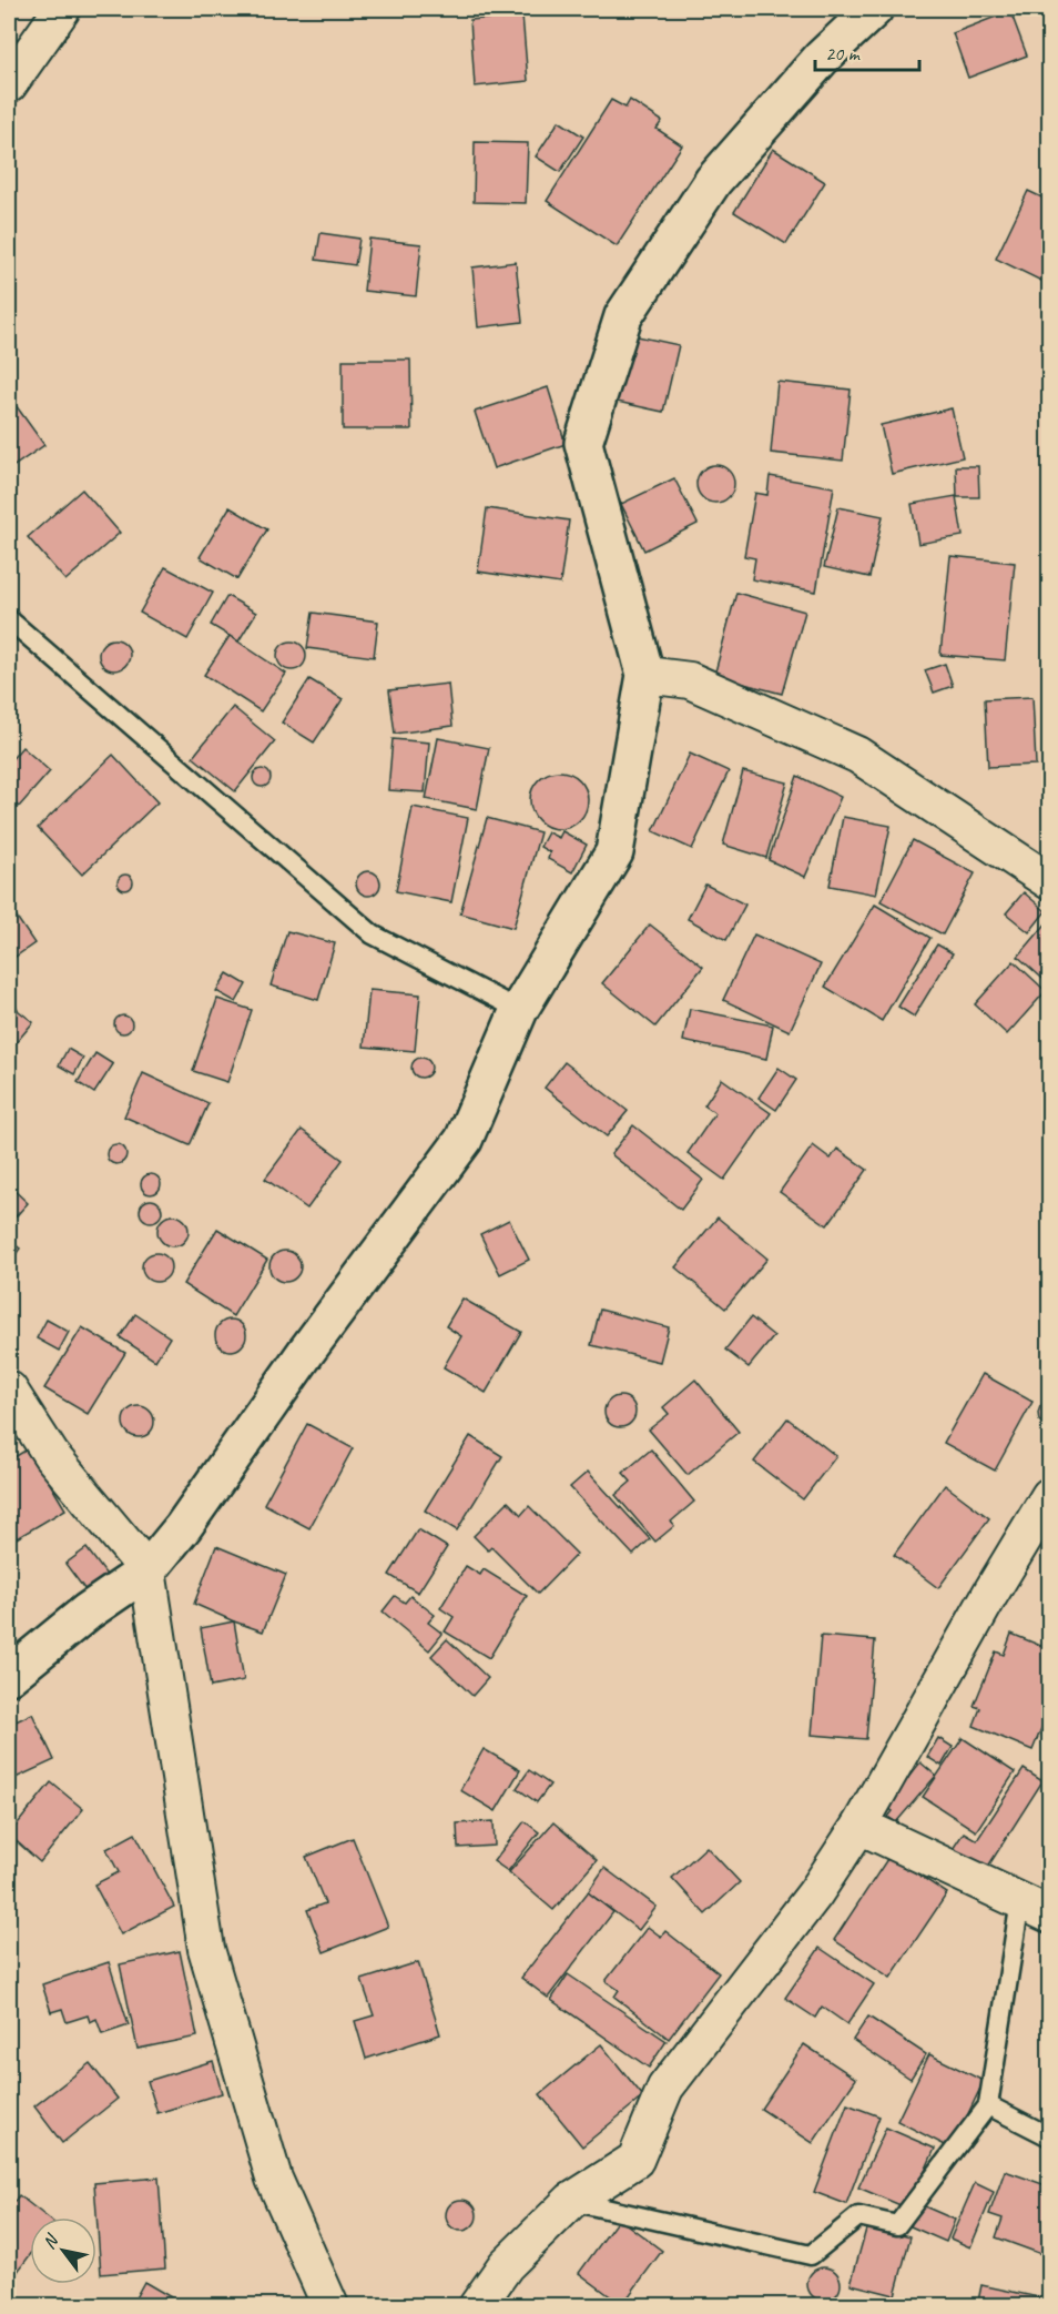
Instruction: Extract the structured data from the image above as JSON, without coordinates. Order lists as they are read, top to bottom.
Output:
{
  "scale_bar": "20 m",
  "north": "top left"
}
